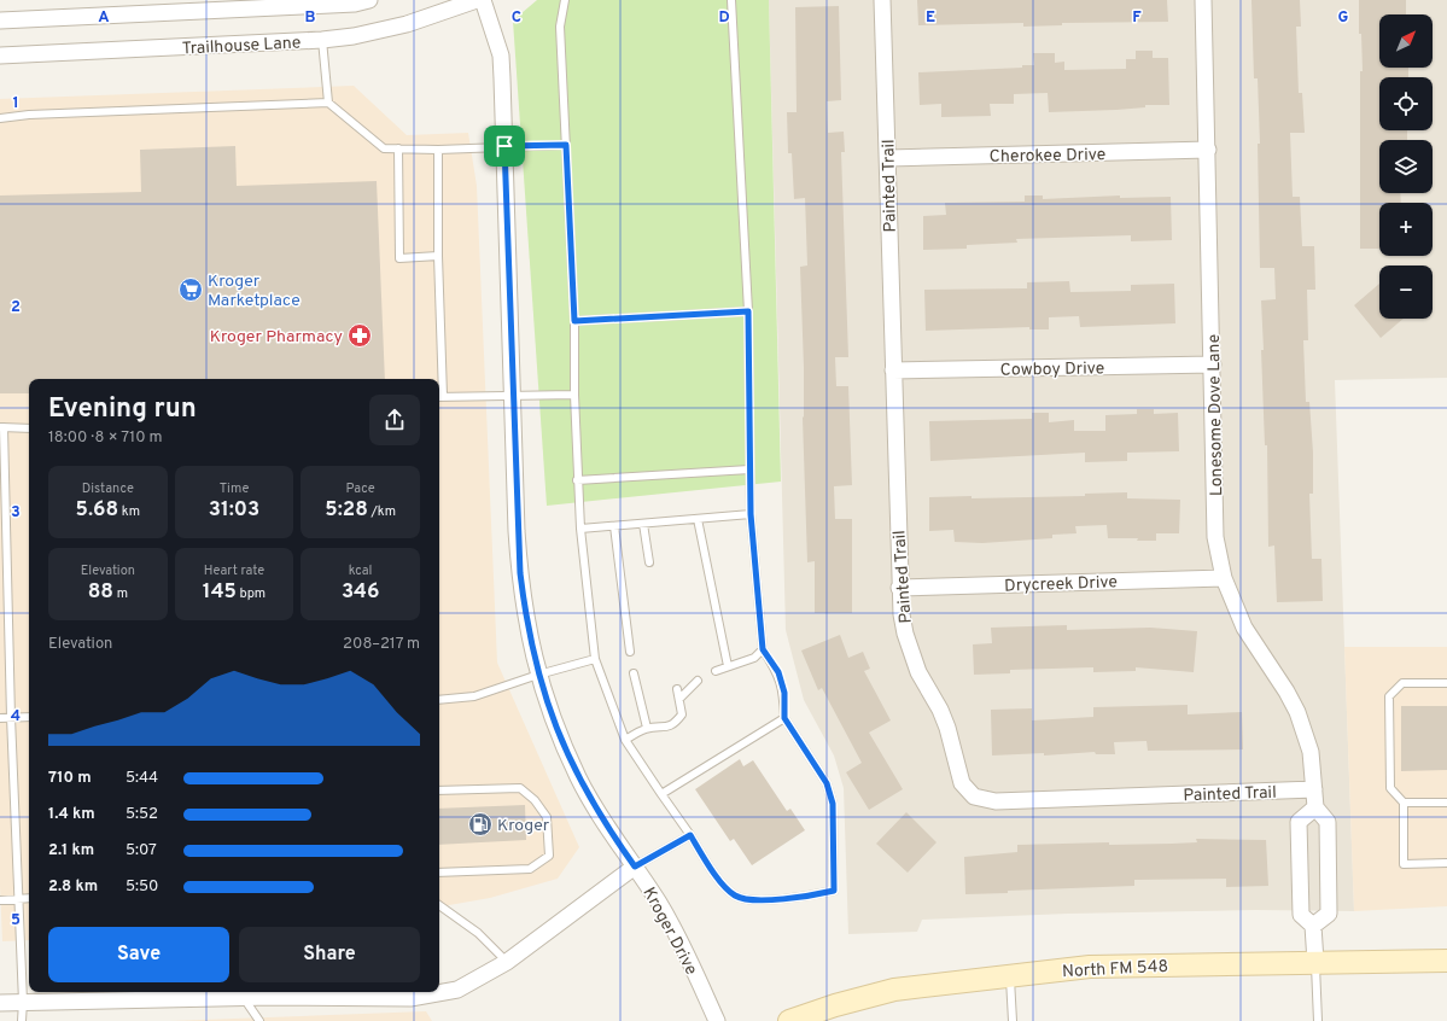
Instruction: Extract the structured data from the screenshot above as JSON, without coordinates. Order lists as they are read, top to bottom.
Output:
{
  "streets": {
    "main road": ["North FM 548"],
    "street": [
      "Trailhouse Lane",
      "Cherokee Drive",
      "Painted Trail",
      "Cowboy Drive",
      "Lonesome Dove Lane",
      "Drycreek Drive",
      "Kroger Drive"
    ]
  },
  "crossings": [
    ["Cherokee Drive", "Painted Trail"],
    ["Cherokee Drive", "Lonesome Dove Lane"],
    ["Painted Trail", "Cowboy Drive"],
    ["Painted Trail", "Lonesome Dove Lane"],
    ["Painted Trail", "Drycreek Drive"],
    ["Cowboy Drive", "Lonesome Dove Lane"],
    ["Lonesome Dove Lane", "Drycreek Drive"]
  ],
  "places": {
    "supermarket": ["Kroger Marketplace"],
    "pharmacy": ["Kroger Pharmacy"],
    "fuel station": ["Kroger"]
  },
  "north": "top right",
  "page": {
    "map_buttons": ["+", "−"],
    "heading": ["Evening run", "18:00 · 8 × 710 m"],
    "stats": [
      ["Distance", "5.68 km"],
      ["Time", "31:03"],
      ["Pace", "5:28 /km"],
      ["Elevation", "88 m"],
      ["Heart rate", "145 bpm"],
      ["kcal", "346"]
    ],
    "chart": ["Elevation", "208–217 m"],
    "list": [
      {
        "name": "710 m",
        "note": "5:44"
      },
      {
        "name": "1.4 km",
        "note": "5:52"
      },
      {
        "name": "2.1 km",
        "note": "5:07"
      },
      {
        "name": "2.8 km",
        "note": "5:50"
      }
    ],
    "buttons": ["Save", "Share"]
  },
  "grid": {
    "columns": [
      "A",
      "B",
      "C",
      "D",
      "E",
      "F",
      "G"
    ],
    "rows": [
      "1",
      "2",
      "3",
      "4",
      "5"
    ]
  }
}
